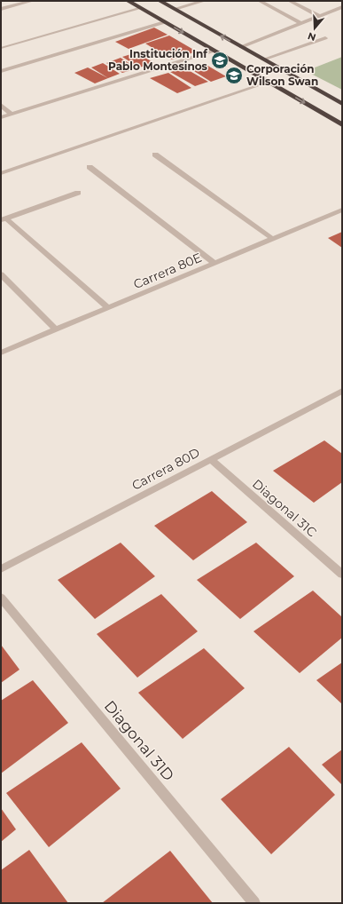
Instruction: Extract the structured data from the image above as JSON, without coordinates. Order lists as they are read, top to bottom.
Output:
{
  "streets": {
    "street": [
      "Carrera 80E",
      "Carrera 80D",
      "Diagonal 31C",
      "Diagonal 31D"
    ]
  },
  "crossings": [
    ["Carrera 80D", "Diagonal 31C"]
  ],
  "places": {
    "school or university": ["Institución Inf Pablo Montesinos", "Corporación Wilson Swan"]
  },
  "north": "bottom"
}
